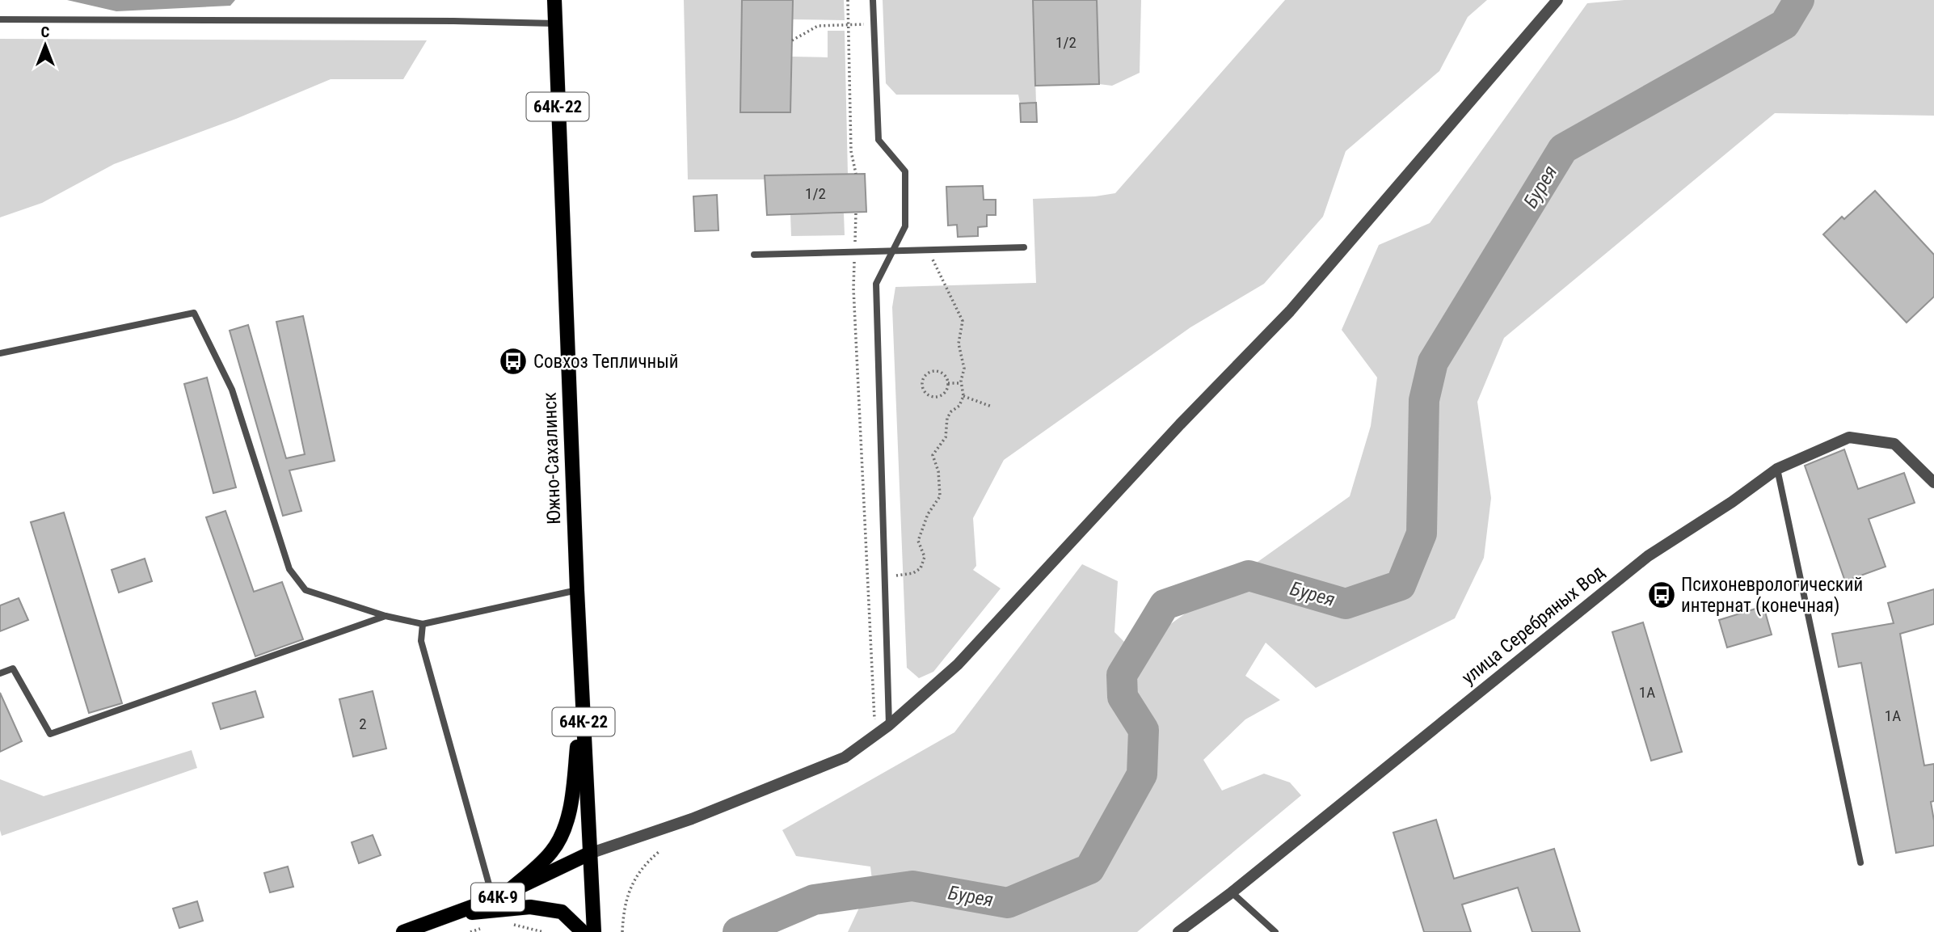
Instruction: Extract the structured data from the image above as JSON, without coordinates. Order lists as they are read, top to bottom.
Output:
{
  "streets": {
    "main road": ["64К-22", "Южно-Сахалинск", "64К-9"],
    "street": ["улица Серебряных Вод"]
  },
  "crossings": [
    ["64К-22", "Южно-Сахалинск"],
    ["64К-22", "64К-9"]
  ],
  "water": ["Бурея"],
  "places": {
    "bus stop": ["Совхоз Тепличный", "Психоневрологический интернат (конечная)"]
  },
  "house_numbers": [
    "1/2",
    "1/2",
    "1А",
    "1А",
    "2"
  ],
  "north": "top"
}
